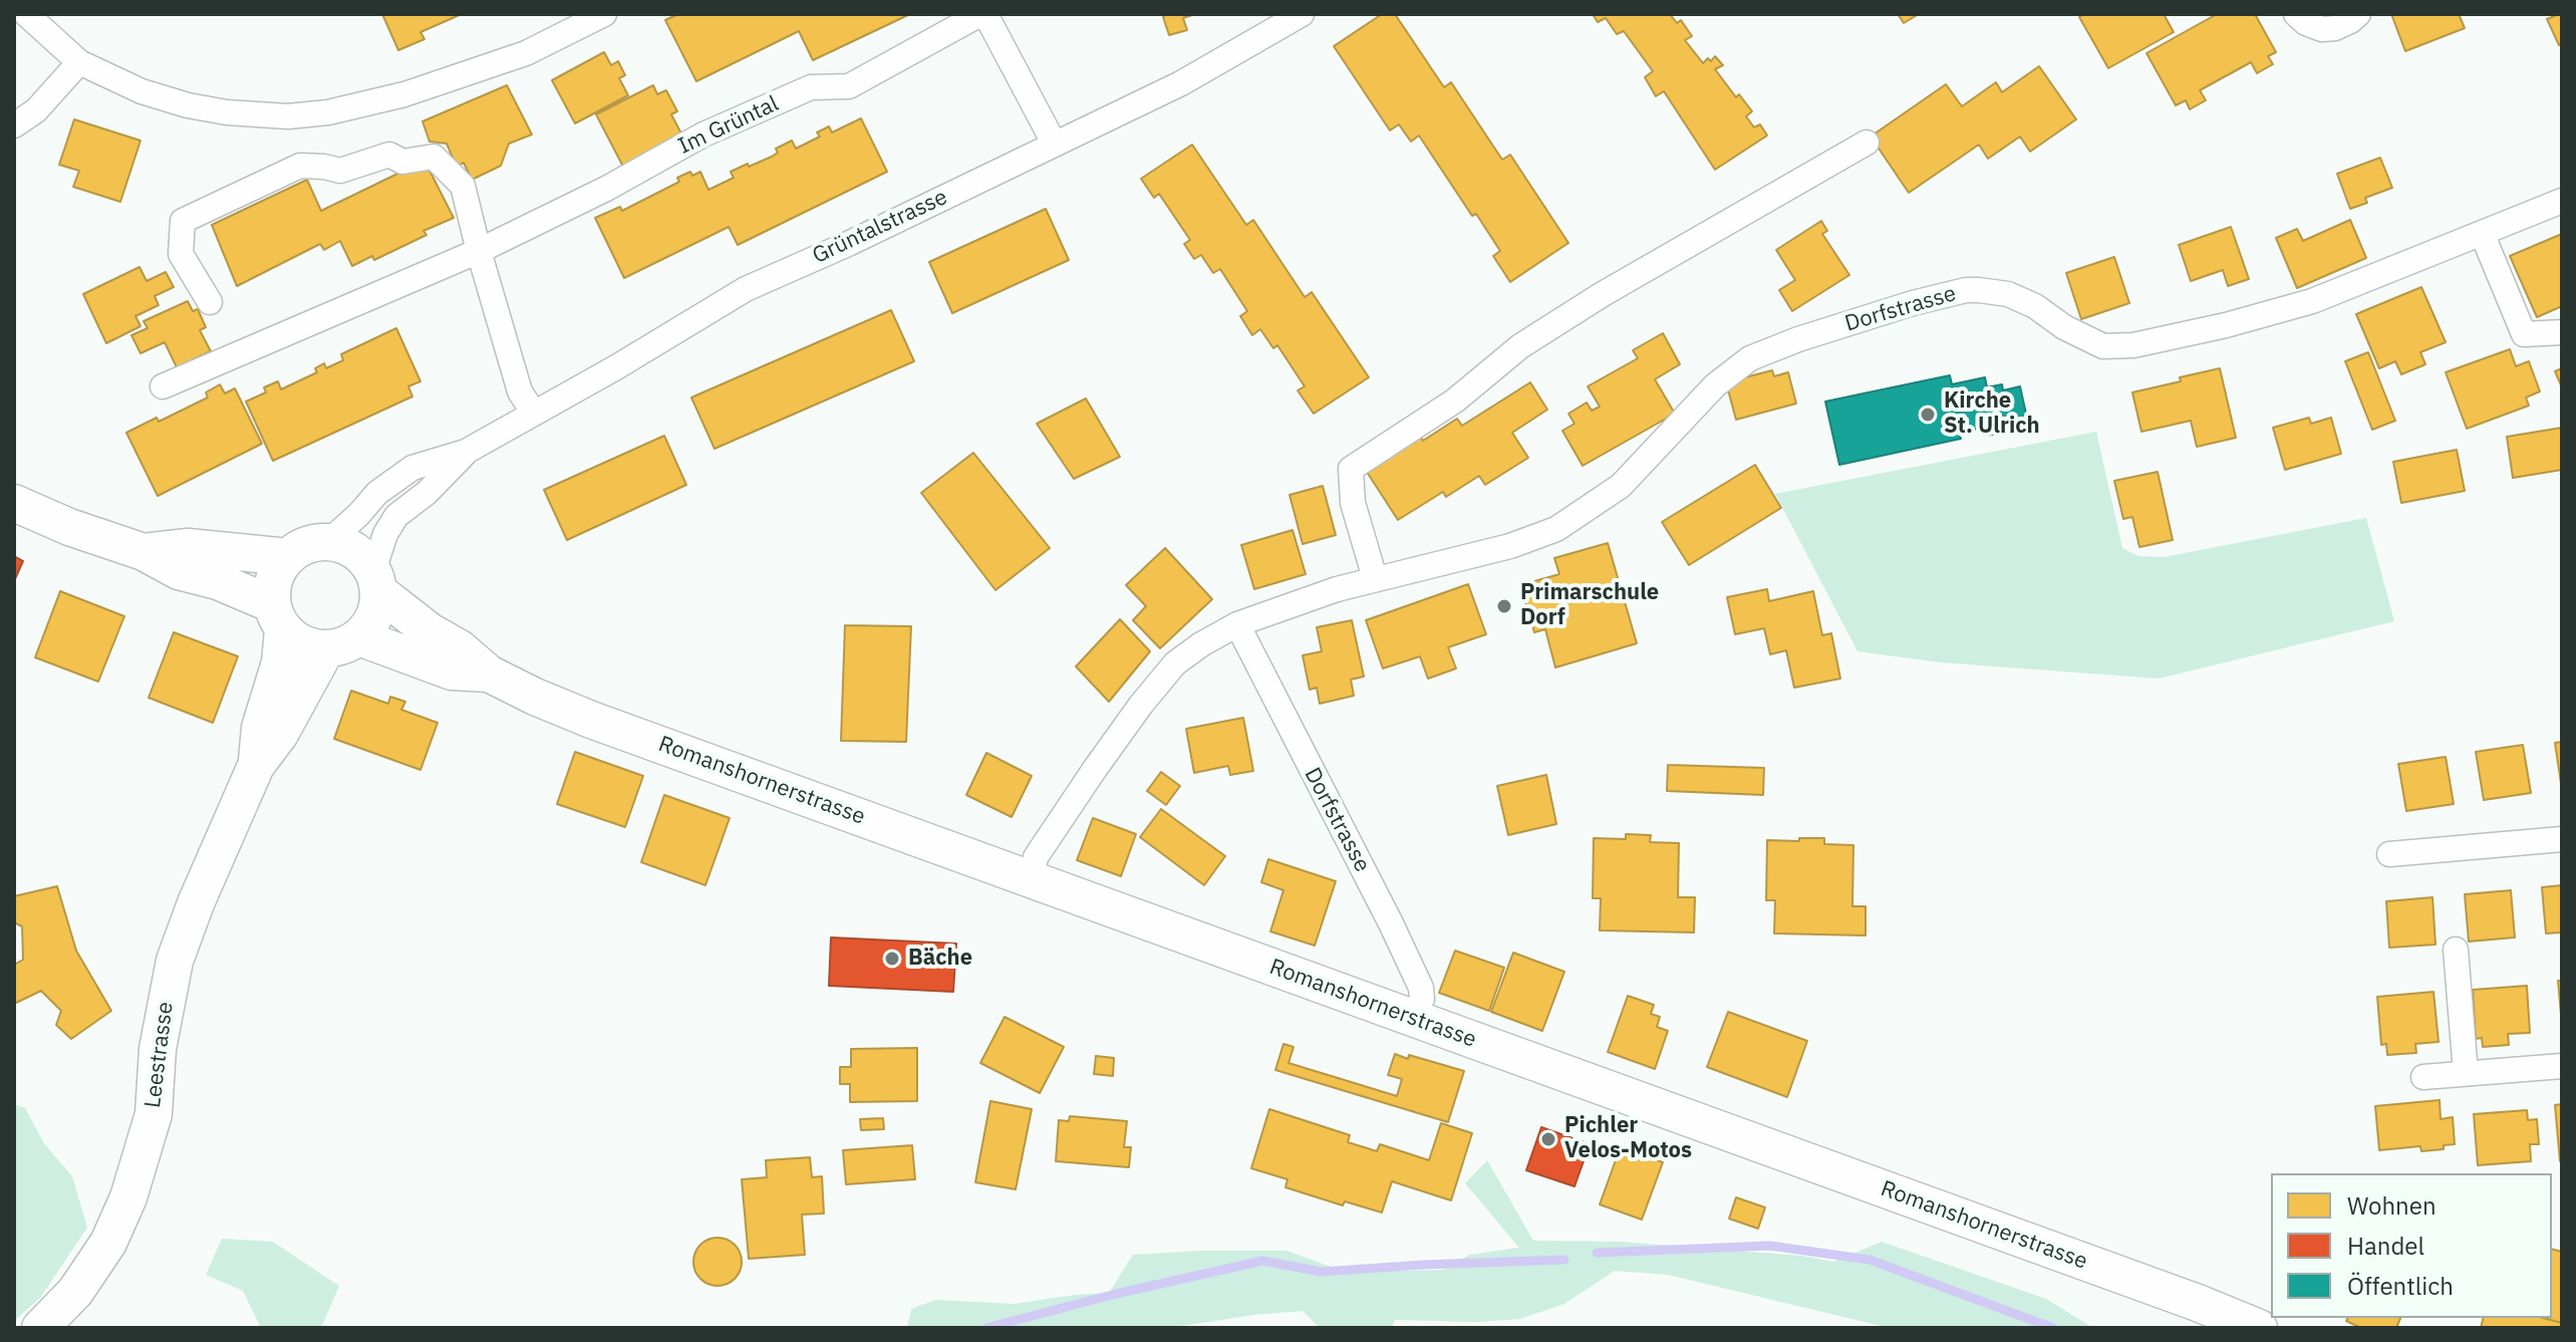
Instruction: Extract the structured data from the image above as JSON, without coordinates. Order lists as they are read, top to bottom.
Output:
{
  "streets": {
    "main road": ["Romanshornerstrasse", "Leestrasse"],
    "street": ["Im Grüntal", "Grüntalstrasse", "Dorfstrasse"]
  },
  "crossings": [
    ["Grüntalstrasse", "Romanshornerstrasse"],
    ["Grüntalstrasse", "Leestrasse"],
    ["Dorfstrasse", "Romanshornerstrasse"],
    ["Romanshornerstrasse", "Leestrasse"]
  ],
  "places": [
    "Kirche St. Ulrich",
    "Primarschule Dorf",
    "Bäche",
    "Pichler Velos-Motos"
  ],
  "legend": ["Wohnen", "Handel", "Öffentlich"]
}
